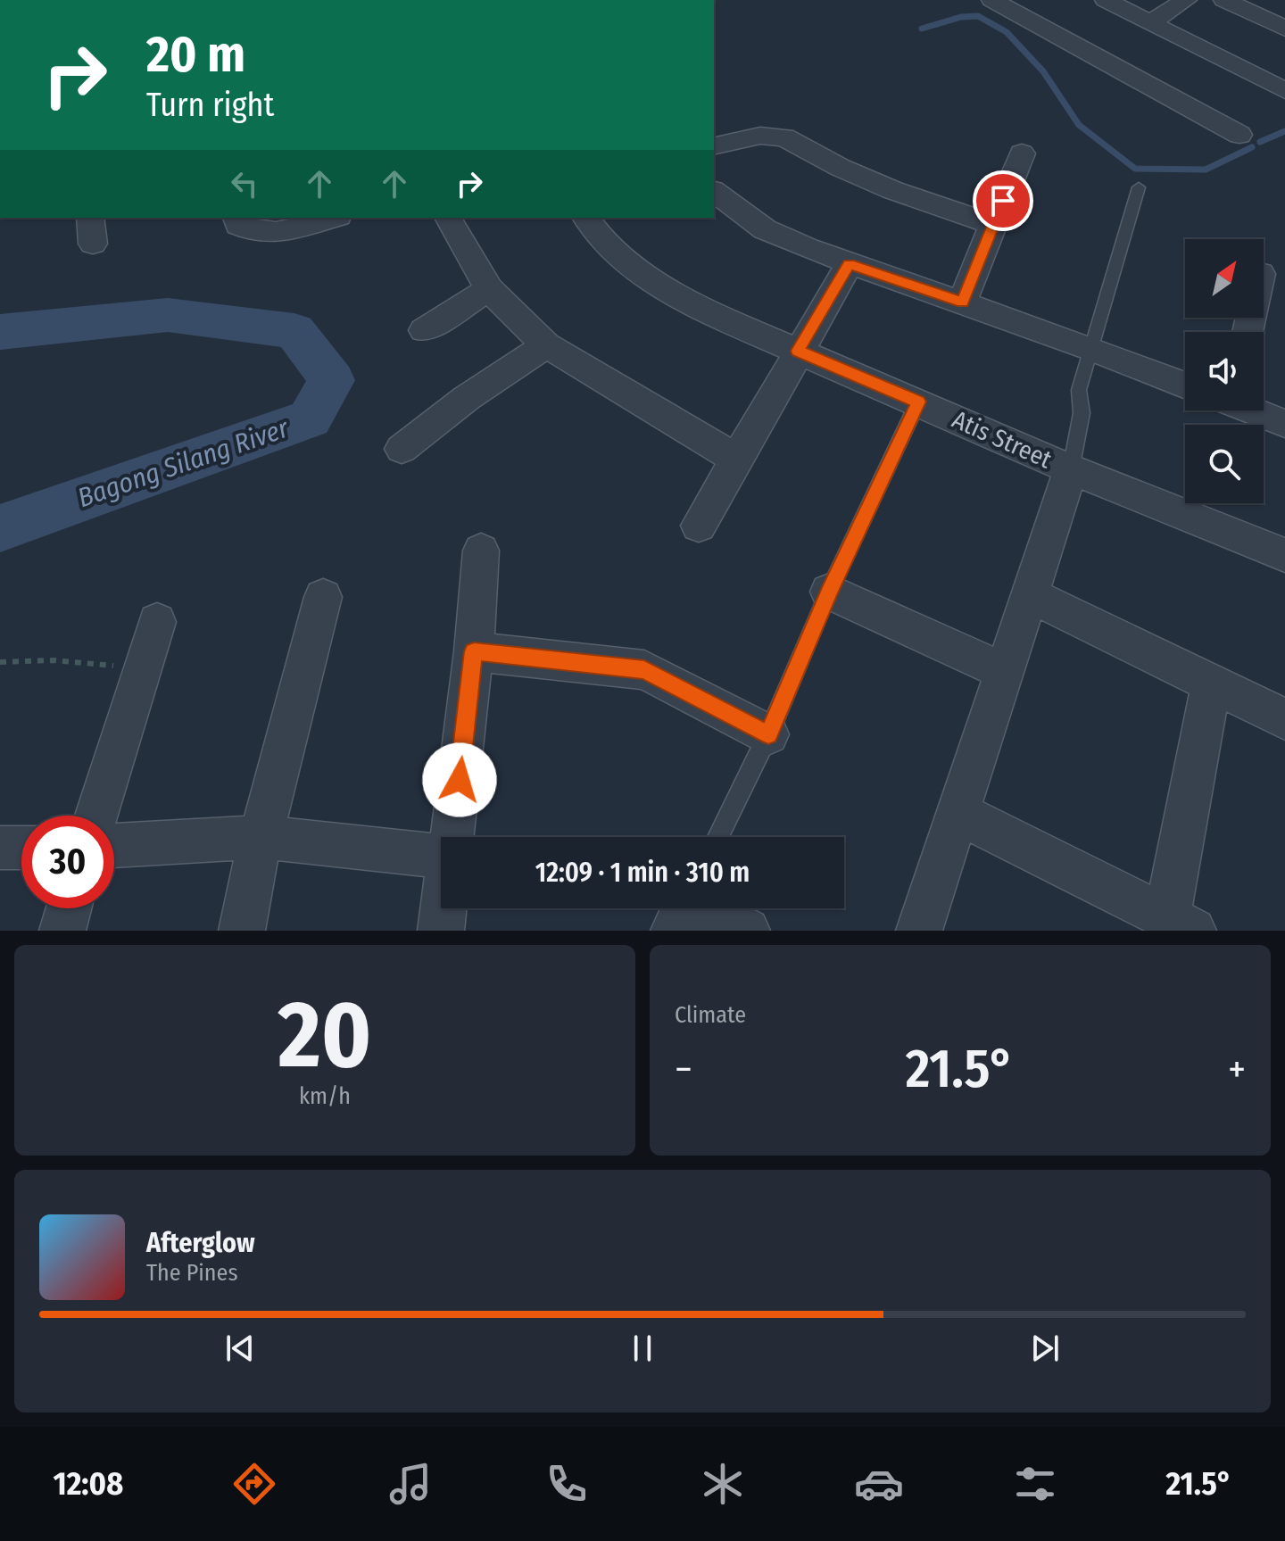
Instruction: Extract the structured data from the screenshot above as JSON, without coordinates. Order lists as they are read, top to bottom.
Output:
{
  "streets": {
    "street": ["Atis Street"]
  },
  "water": ["Bagong Silang River"],
  "north": "top right",
  "page": {
    "turn": ["20 m", "Turn right"],
    "limit": "30",
    "trip": "12:09 · 1 min · 310 m",
    "tile": [
      ["20", "km/h"],
      "Climate"
    ],
    "heat": ["−", "21.5°", "+"],
    "song": ["Afterglow", "The Pines"],
    "tabs": ["12:08", "21.5°"]
  }
}
